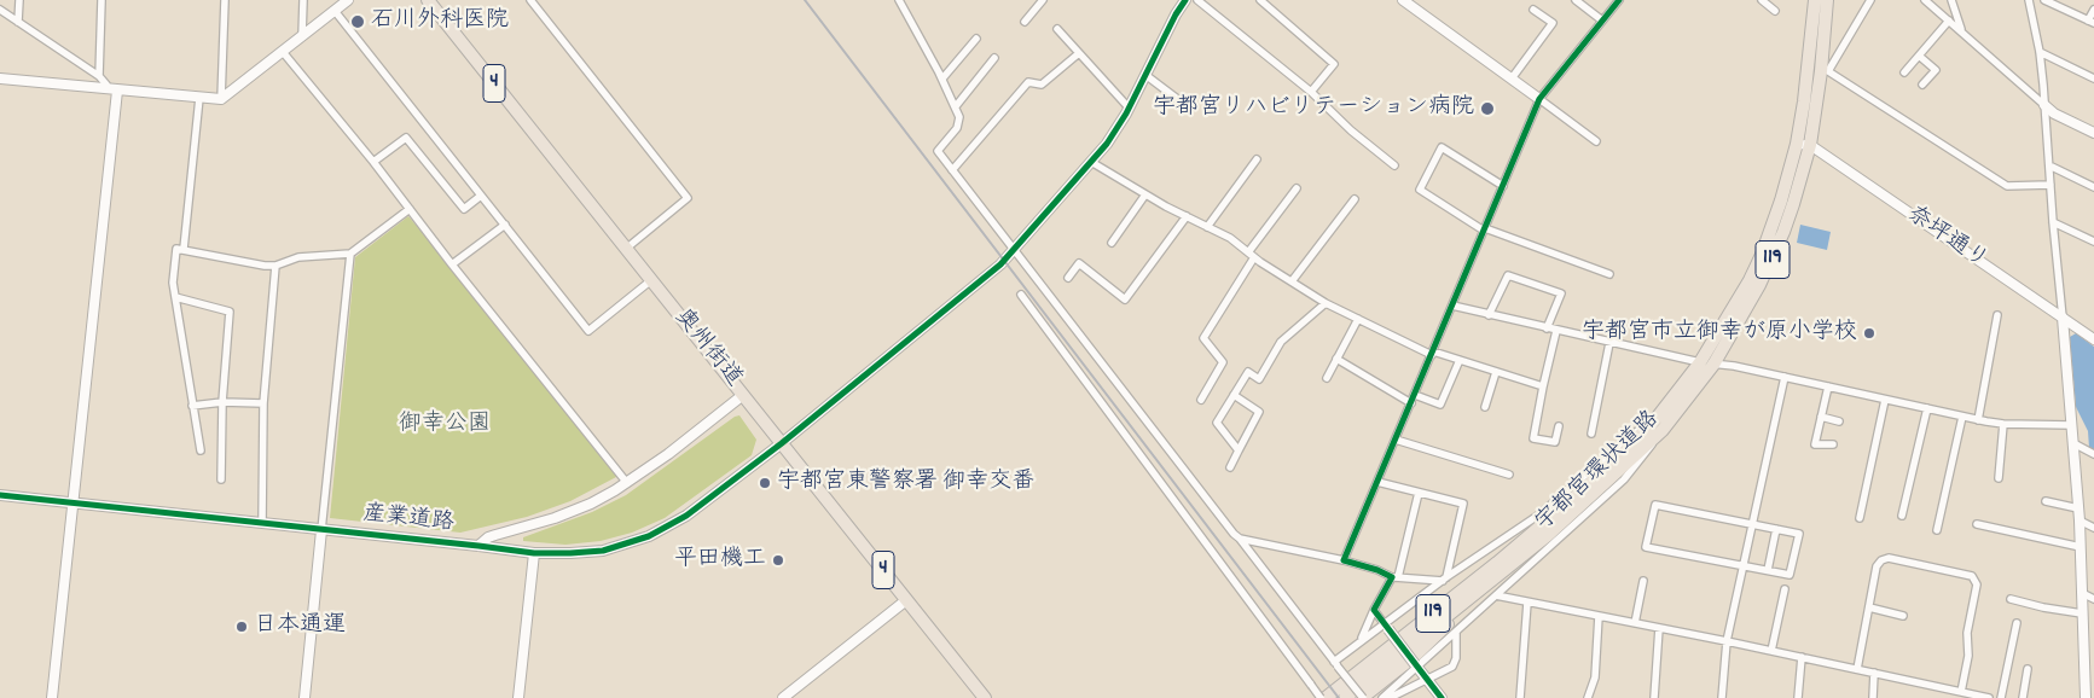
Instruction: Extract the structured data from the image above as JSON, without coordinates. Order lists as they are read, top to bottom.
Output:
{
  "streets": {
    "highway": [
      "4",
      "119",
      "奥州街道",
      "宇都宮環状道路"
    ],
    "street": ["奈坪通り", "産業道路"]
  },
  "crossings": [
    ["奈坪通り", "宇都宮環状道路"],
    ["奥州街道", "産業道路"]
  ],
  "parks": ["御幸公園"],
  "places": [
    "石川外科医院",
    "宇都宮リハビリテーション病院",
    "宇都宮市立御幸が原小学校",
    "宇都宮東警察署 御幸交番",
    "平田機工",
    "日本通運"
  ]
}
